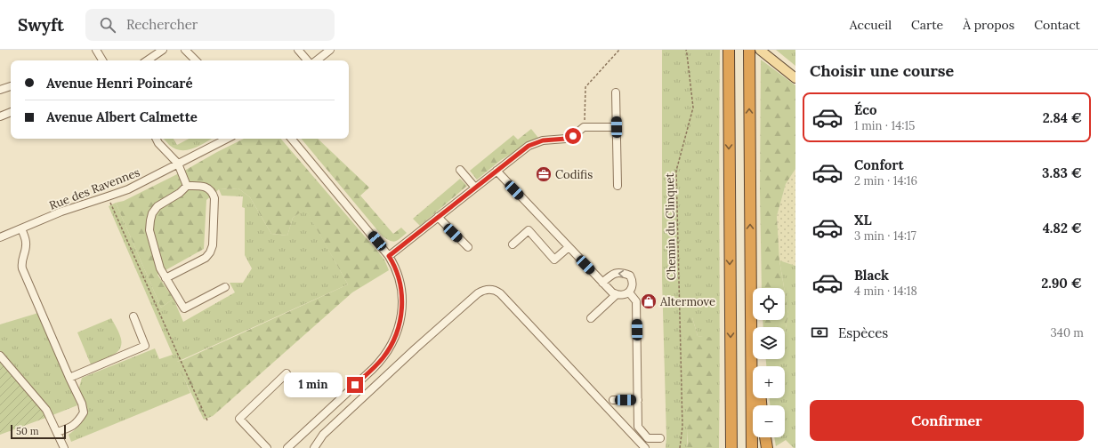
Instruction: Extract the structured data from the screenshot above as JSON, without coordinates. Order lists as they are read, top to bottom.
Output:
{
  "streets": {
    "street": ["Rue des Ravennes"],
    "path": ["Chemin du Clinquet"]
  },
  "places": {
    "office": ["Codifis"],
    "shop": ["Altermove"]
  },
  "scale_bar": "50 m",
  "page": {
    "header": "Swyft",
    "search": "Rechercher",
    "nav": [
      "Accueil",
      "Carte",
      "À propos",
      "Contact"
    ],
    "heading": "Choisir une course",
    "banner": ["Avenue Henri Poincaré", "Avenue Albert Calmette"],
    "list": [
      {
        "name": "Éco",
        "note": "1 min · 14:15",
        "value": "2.84 €"
      },
      {
        "name": "Confort",
        "note": "2 min · 14:16",
        "value": "3.83 €"
      },
      {
        "name": "XL",
        "note": "3 min · 14:17",
        "value": "4.82 €"
      },
      {
        "name": "Black",
        "note": "4 min · 14:18",
        "value": "2.90 €"
      }
    ],
    "map_buttons": ["+", "−"],
    "pay": ["Espèces", "340 m"],
    "bubble": "1 min",
    "buttons": "Confirmer",
    "scale": "50 m"
  }
}
